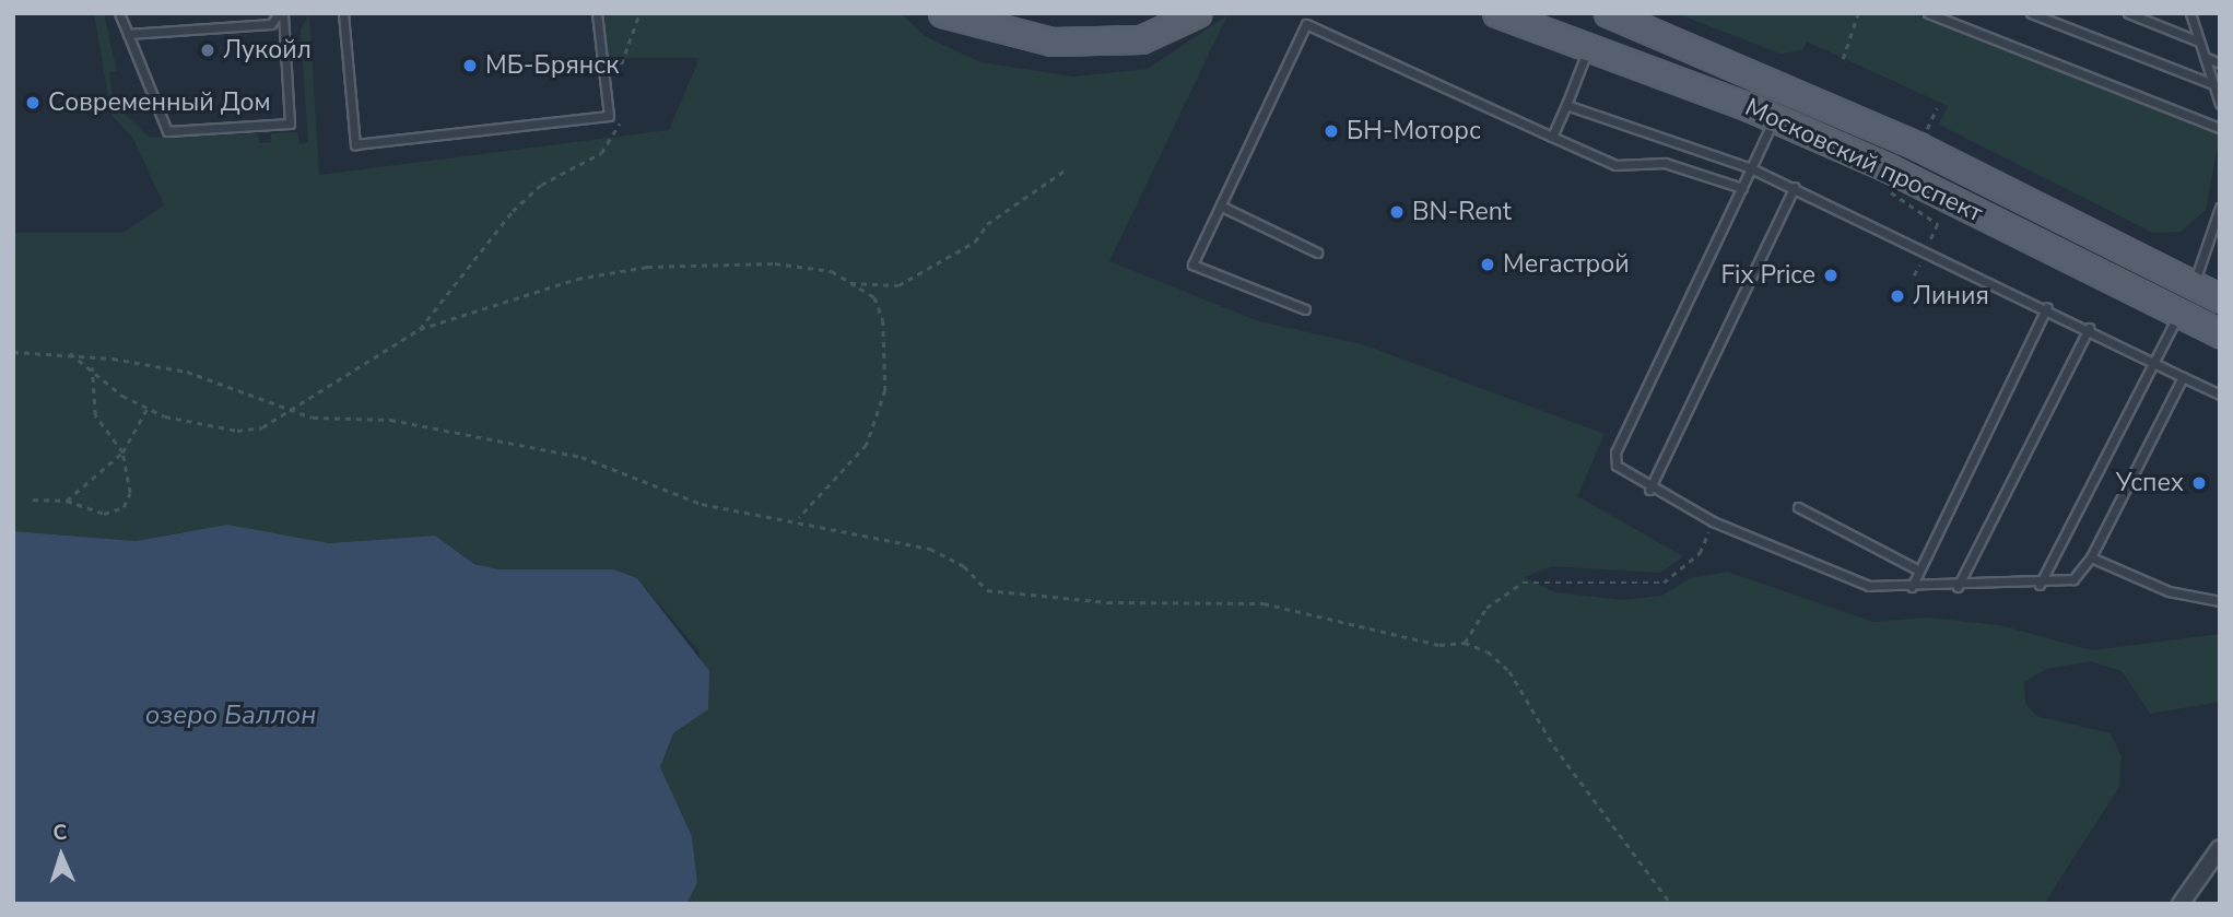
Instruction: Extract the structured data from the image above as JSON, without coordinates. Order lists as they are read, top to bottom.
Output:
{
  "streets": {
    "main road": ["Московский проспект"]
  },
  "water": ["озеро Баллон"],
  "places": [
    "Лукойл",
    "МБ-Брянск",
    "Современный Дом",
    "БН-Моторс",
    "BN-Rent",
    "Мегастрой",
    "Fix Price",
    "Линия",
    "Успех"
  ],
  "north": "top"
}
